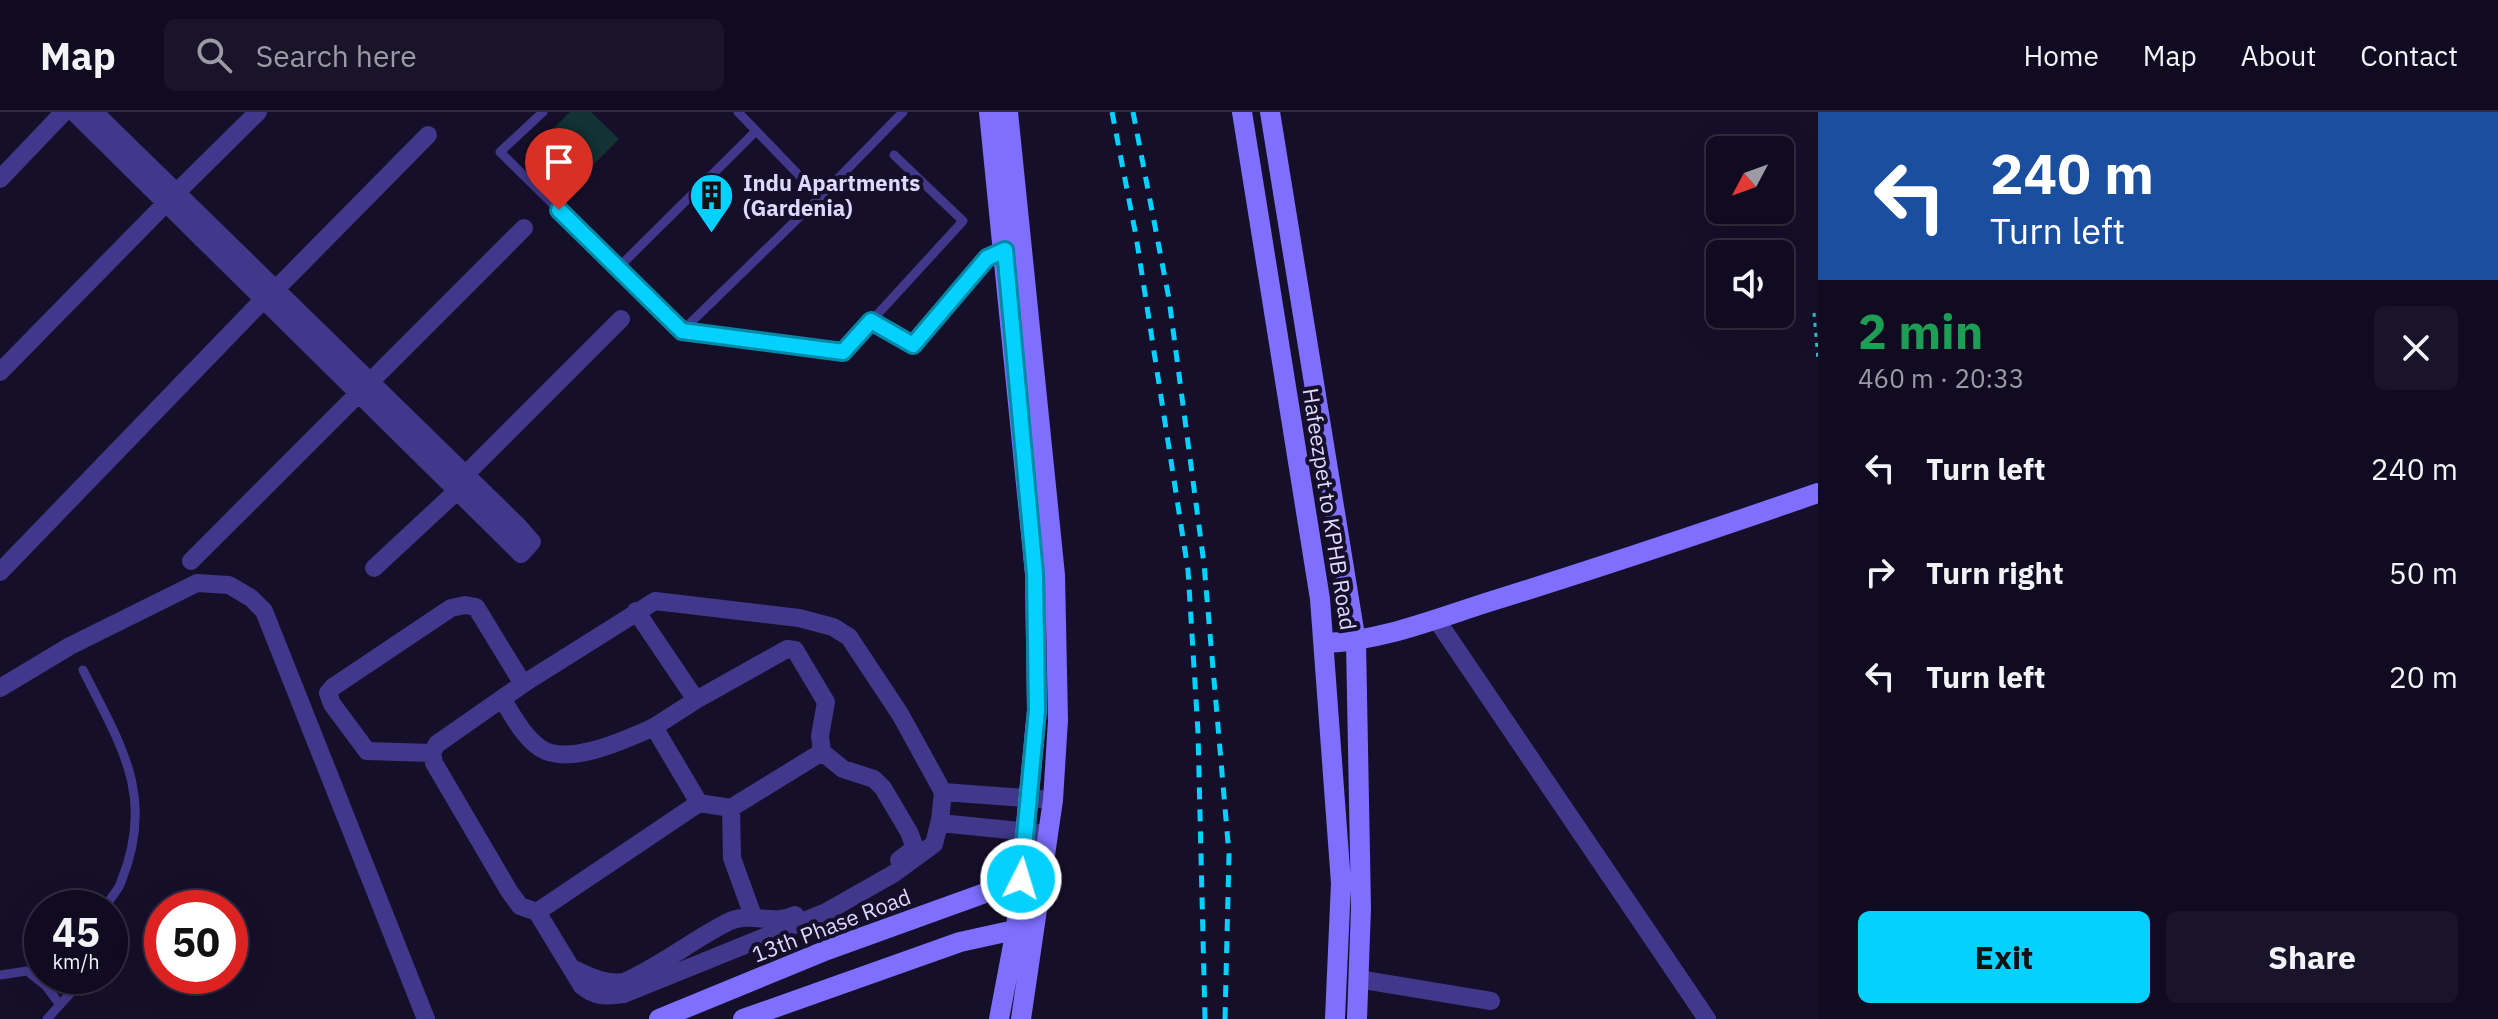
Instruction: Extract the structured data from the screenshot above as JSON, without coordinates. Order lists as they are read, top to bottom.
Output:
{
  "streets": {
    "main road": ["Hafeezpet to KPHB Road", "13th Phase Road"]
  },
  "places": {
    "building": ["Indu Apartments (Gardenia)"]
  },
  "north": "bottom left",
  "page": {
    "header": "Map",
    "search": "Search here",
    "nav": [
      "Home",
      "Map",
      "About",
      "Contact"
    ],
    "turn": ["240 m", "Turn left"],
    "heading": ["2 min", "460 m · 20:33"],
    "list": [
      {
        "name": "Turn left",
        "value": "240 m"
      },
      {
        "name": "Turn right",
        "value": "50 m"
      },
      {
        "name": "Turn left",
        "value": "20 m"
      }
    ],
    "speed": "45 km/h",
    "limit": "50",
    "buttons": ["Exit", "Share"]
  }
}
